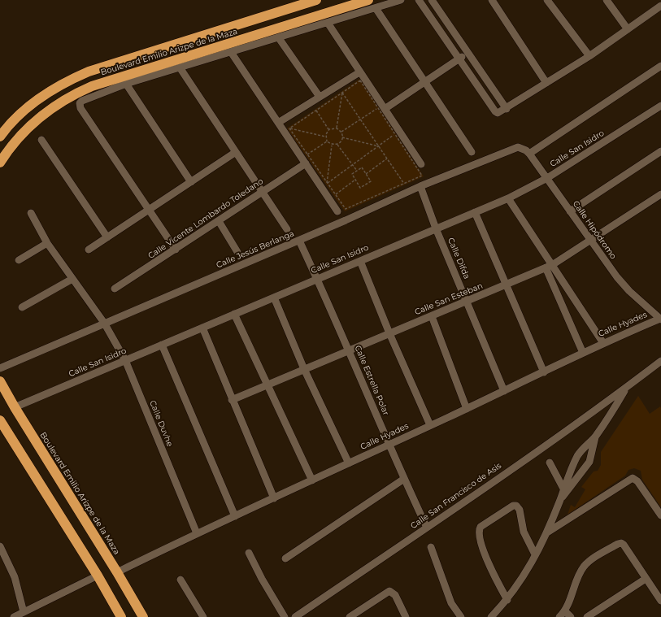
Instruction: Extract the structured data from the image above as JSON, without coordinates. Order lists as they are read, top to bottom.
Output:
{
  "streets": {
    "highway": ["Boulevard Emilio Arizpe de la Maza"],
    "street": [
      "Calle San Isidro",
      "Calle Vicente Lombardo Toledano",
      "Calle Hipódromo",
      "Calle Jesús Berlanga",
      "Calle Difda",
      "Calle San Esteban",
      "Calle Hyades",
      "Calle Estrella Polar",
      "Calle Duvhe",
      "Calle San Francisco de Asis"
    ]
  },
  "crossings": [
    ["Boulevard Emilio Arizpe de la Maza", "Calle San Isidro"],
    ["Boulevard Emilio Arizpe de la Maza", "Calle Hyades"],
    ["Calle San Isidro", "Calle Hipódromo"],
    ["Calle San Isidro", "Calle Difda"],
    ["Calle San Isidro", "Calle Estrella Polar"],
    ["Calle San Isidro", "Calle Duvhe"],
    ["Calle Hipódromo", "Calle Jesús Berlanga"],
    ["Calle Hipódromo", "Calle San Esteban"],
    ["Calle Hipódromo", "Calle Hyades"],
    ["Calle Jesús Berlanga", "Calle Difda"],
    ["Calle Jesús Berlanga", "Calle Estrella Polar"],
    ["Calle Jesús Berlanga", "Calle Duvhe"],
    ["Calle Difda", "Calle San Esteban"],
    ["Calle Difda", "Calle Hyades"],
    ["Calle San Esteban", "Calle Estrella Polar"],
    ["Calle Hyades", "Calle Estrella Polar"],
    ["Calle Hyades", "Calle Duvhe"],
    ["Calle Estrella Polar", "Calle San Francisco de Asis"]
  ]
}
